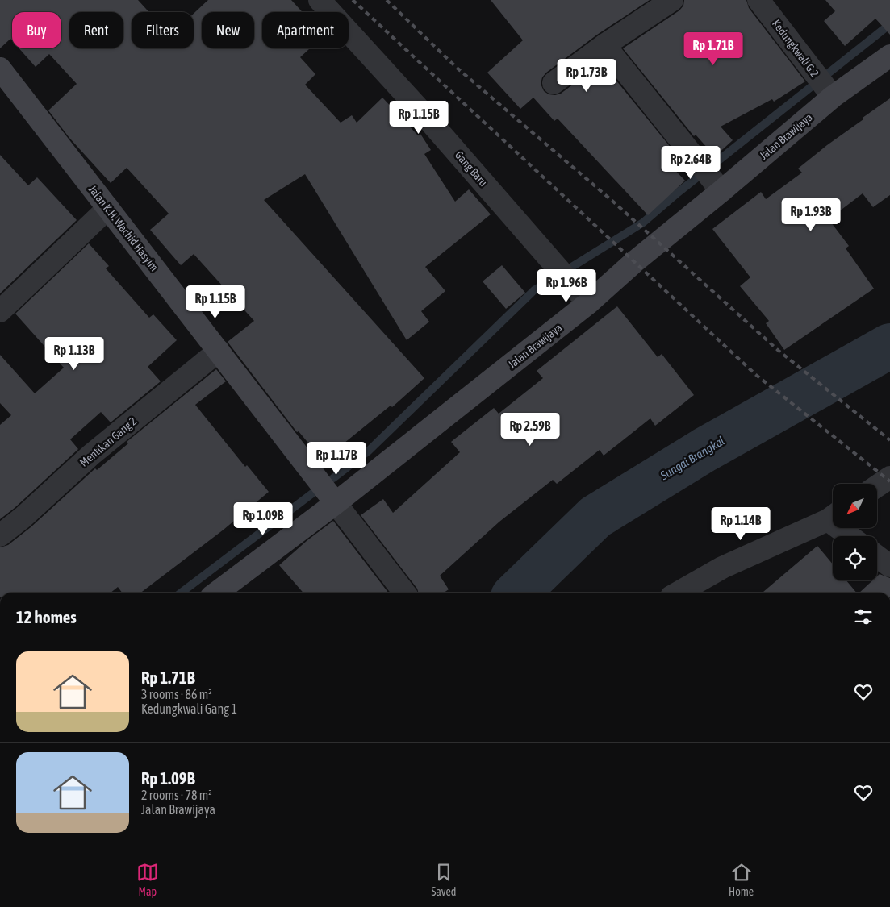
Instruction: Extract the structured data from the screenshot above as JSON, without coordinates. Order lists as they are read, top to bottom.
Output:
{
  "streets": {
    "main road": ["Jalan Brawijaya", "Jalan K.H. Wachid Hasyim"],
    "street": ["Kedungkwali G.2", "Gang Baru", "Mentikan Gang 2"]
  },
  "crossings": [
    ["Kedungkwali G.2", "Jalan Brawijaya"],
    ["Jalan Brawijaya", "Gang Baru"],
    ["Jalan Brawijaya", "Jalan K.H. Wachid Hasyim"],
    ["Jalan K.H. Wachid Hasyim", "Mentikan Gang 2"]
  ],
  "water": ["Sungai Brangkal"],
  "north": "bottom left",
  "page": {
    "chip": [
      "Buy",
      "Rent",
      "Filters",
      "New",
      "Apartment"
    ],
    "price": [
      "Rp 1.71B",
      "Rp 1.73B",
      "Rp 1.15B",
      "Rp 2.64B",
      "Rp 1.93B",
      "Rp 1.96B",
      "Rp 1.15B",
      "Rp 1.13B",
      "Rp 2.59B",
      "Rp 1.17B",
      "Rp 1.09B",
      "Rp 1.14B"
    ],
    "heading": "12 homes",
    "list": [
      {
        "name": "Rp 1.71B",
        "note": "3 rooms · 86 m² · Kedungkwali Gang 1"
      },
      {
        "name": "Rp 1.09B",
        "note": "2 rooms · 78 m² · Jalan Brawijaya"
      }
    ],
    "tabs": ["Map", "Saved", "Home"]
  }
}
